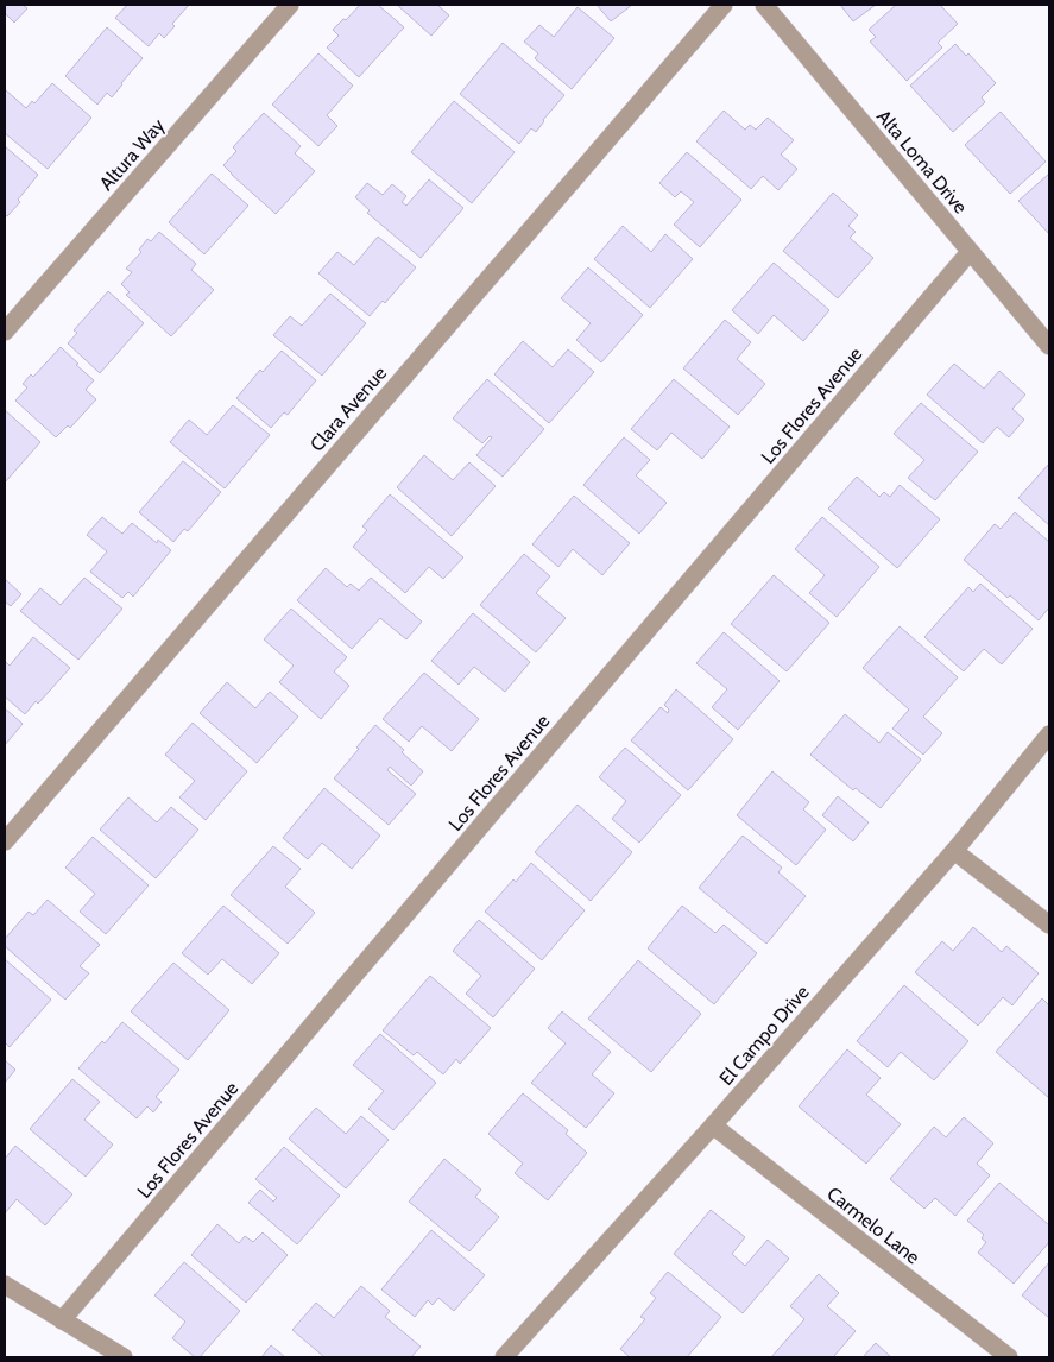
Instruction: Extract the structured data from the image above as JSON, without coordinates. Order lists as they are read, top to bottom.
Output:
{
  "streets": {
    "street": [
      "Altura Way",
      "Alta Loma Drive",
      "Los Flores Avenue",
      "Clara Avenue",
      "El Campo Drive",
      "Carmelo Lane"
    ]
  },
  "crossings": [
    ["Alta Loma Drive", "Los Flores Avenue"],
    ["El Campo Drive", "Carmelo Lane"]
  ]
}
